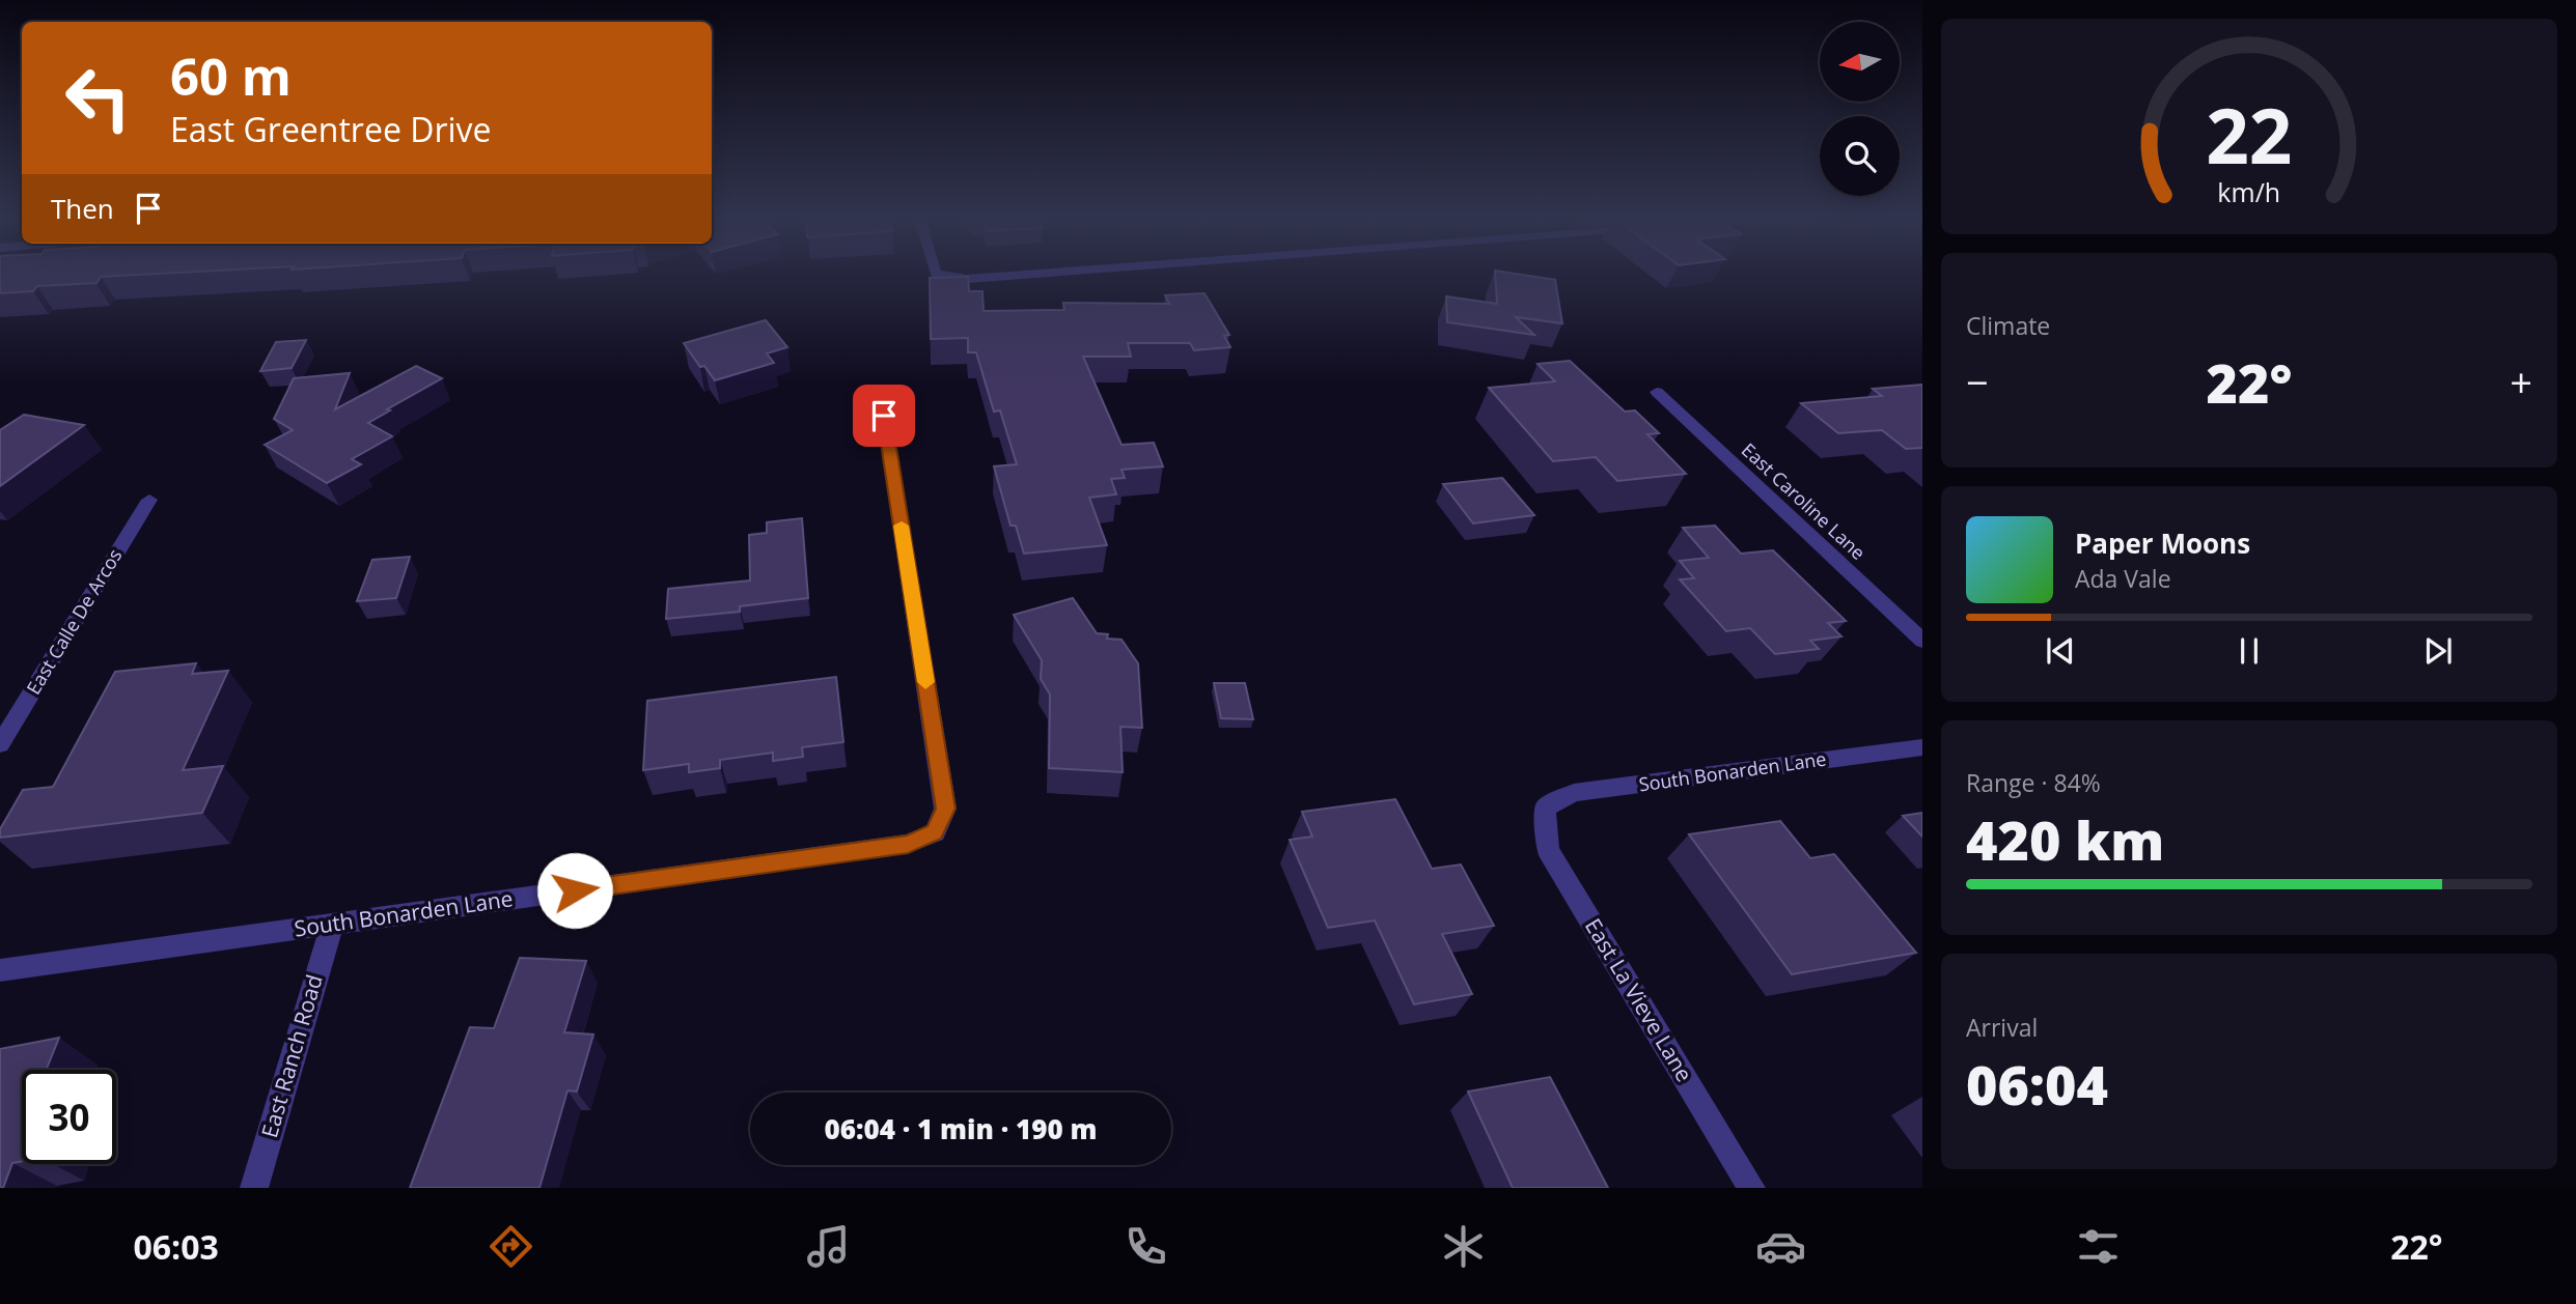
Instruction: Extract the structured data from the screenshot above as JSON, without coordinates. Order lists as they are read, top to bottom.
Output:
{
  "streets": {
    "street": [
      "East Caroline Lane",
      "East Calle De Arcos",
      "South Bonarden Lane",
      "East La Vieve Lane",
      "East Ranch Road"
    ]
  },
  "crossings": [
    ["South Bonarden Lane", "East La Vieve Lane"],
    ["South Bonarden Lane", "East Ranch Road"]
  ],
  "north": "left",
  "page": {
    "turn": ["60 m", "East Greentree Drive"],
    "then": "Then",
    "tile": [
      "Climate",
      ["Range · 84%", "420 km"],
      ["Arrival", "06:04"]
    ],
    "heat": ["−", "22°", "+"],
    "song": ["Paper Moons", "Ada Vale"],
    "limit": "30",
    "trip": "06:04 · 1 min · 190 m",
    "tabs": ["06:03", "22°"],
    "gauge": ["22", "km/h"]
  }
}
